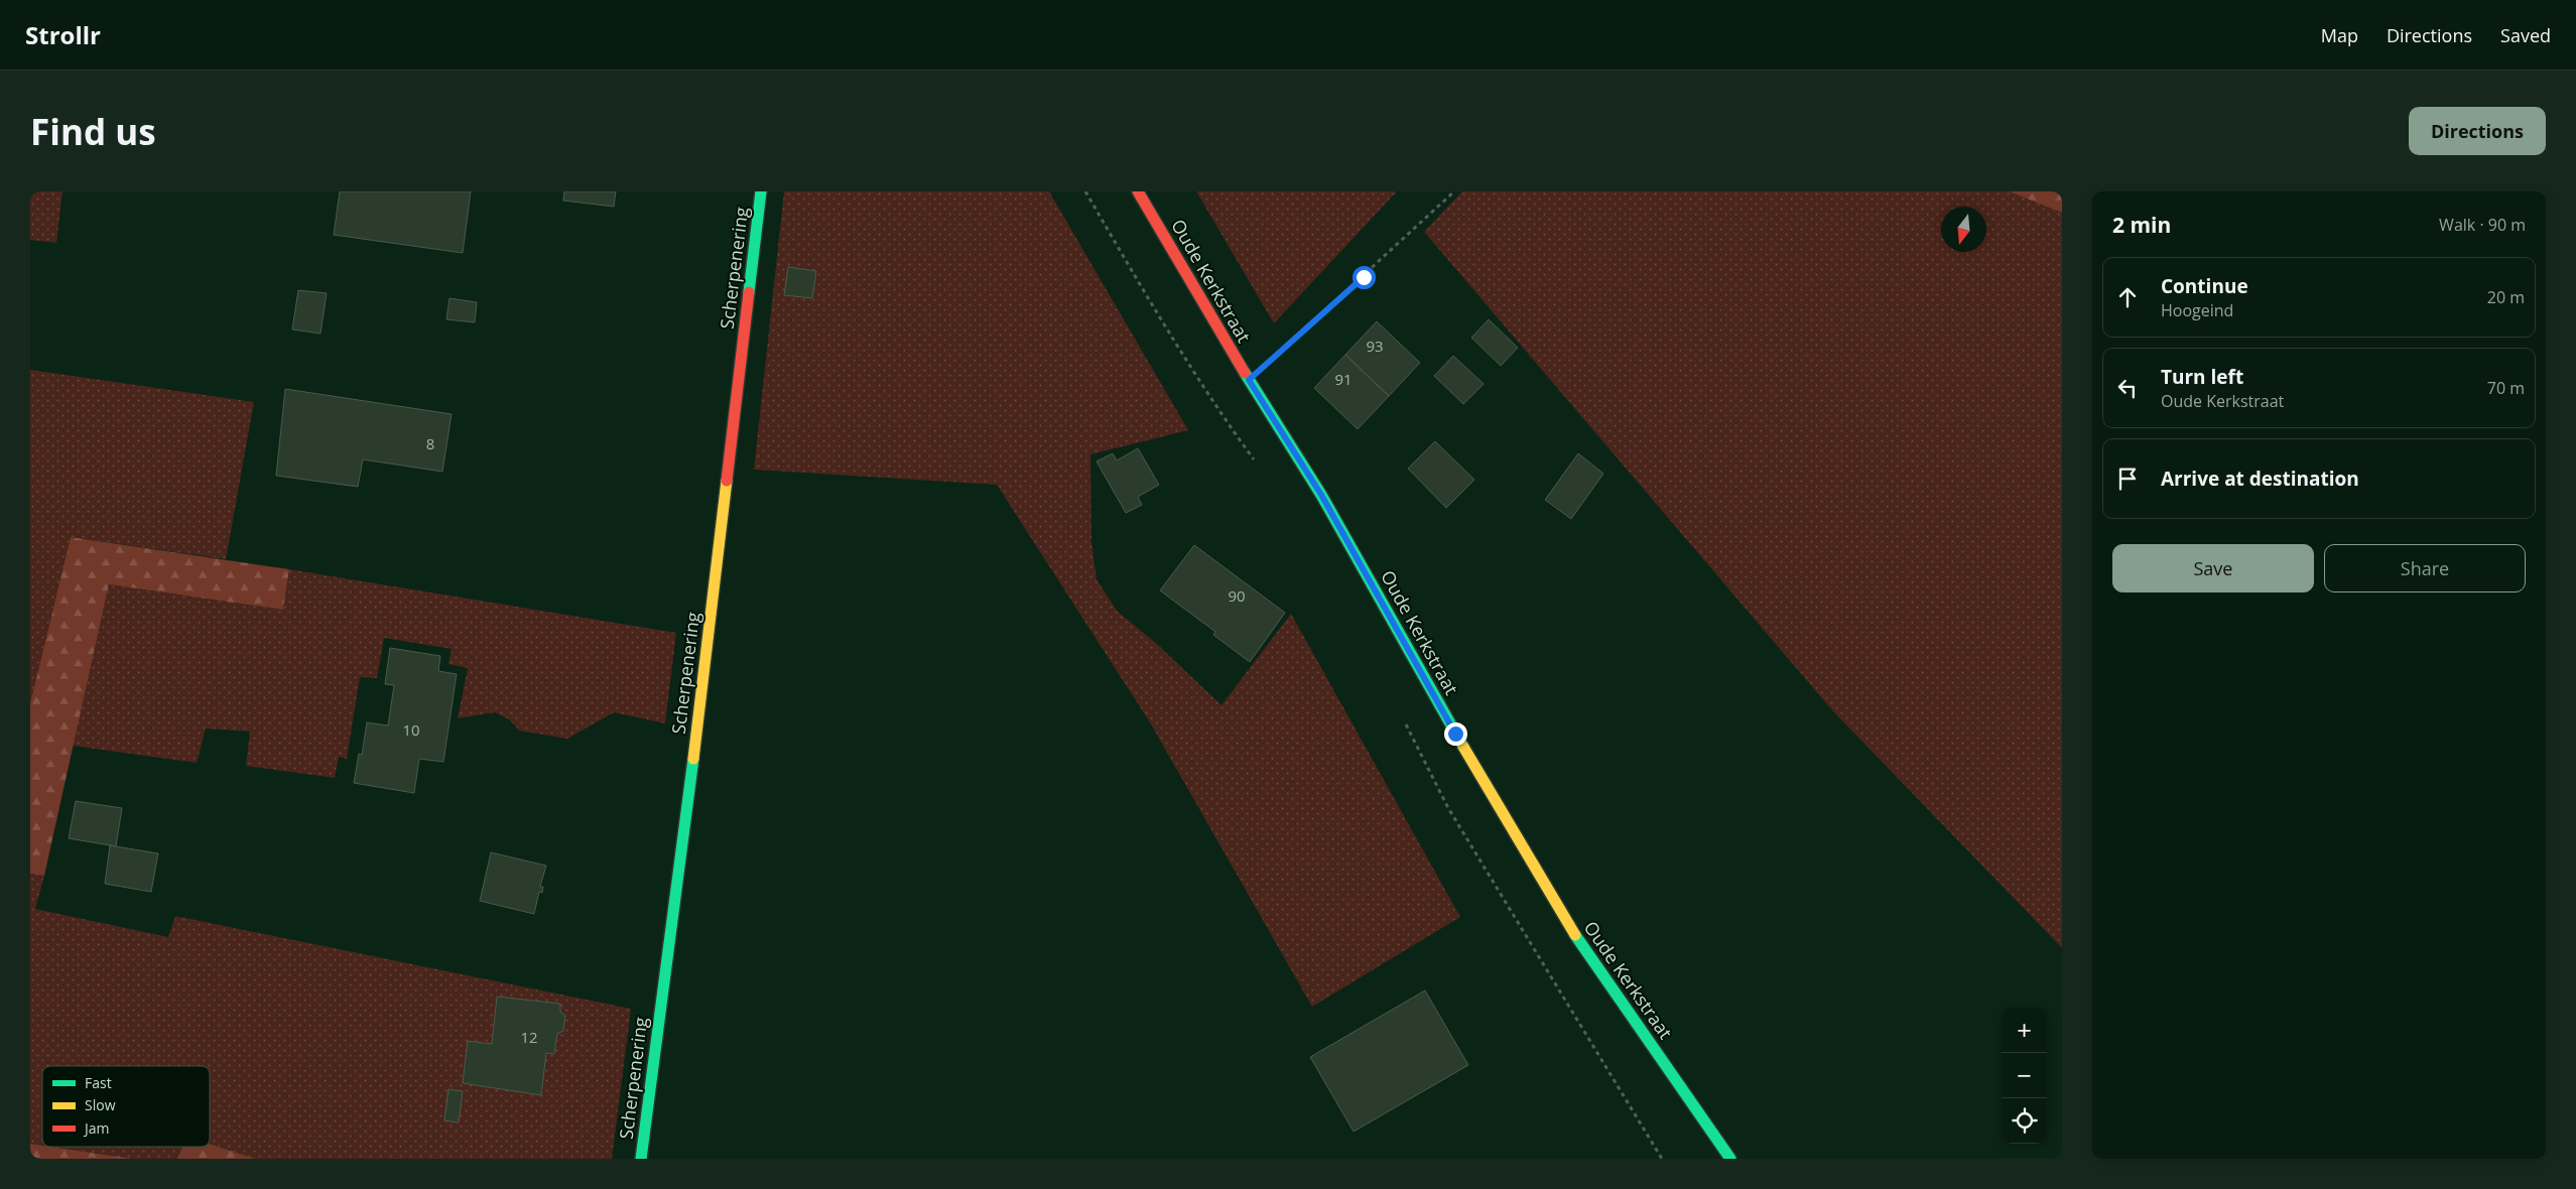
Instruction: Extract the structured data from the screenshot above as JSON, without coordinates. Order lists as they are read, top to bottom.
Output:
{
  "streets": {
    "street": ["Scherpenering", "Oude Kerkstraat"]
  },
  "house_numbers": [
    "93",
    "91",
    "8",
    "90",
    "10",
    "12"
  ],
  "legend": ["Fast", "Slow", "Jam"],
  "north": "bottom",
  "page": {
    "header": "Strollr",
    "nav": ["Map", "Directions", "Saved"],
    "buttons": [
      "Directions",
      ["Save", "Share"]
    ],
    "title": "Find us",
    "heading": ["2 min", "Walk · 90 m"],
    "list": [
      ["Continue", "Hoogeind", "20 m"],
      ["Turn left", "Oude Kerkstraat", "70 m"],
      "Arrive at destination"
    ],
    "map_buttons": ["+", "−"]
  }
}
